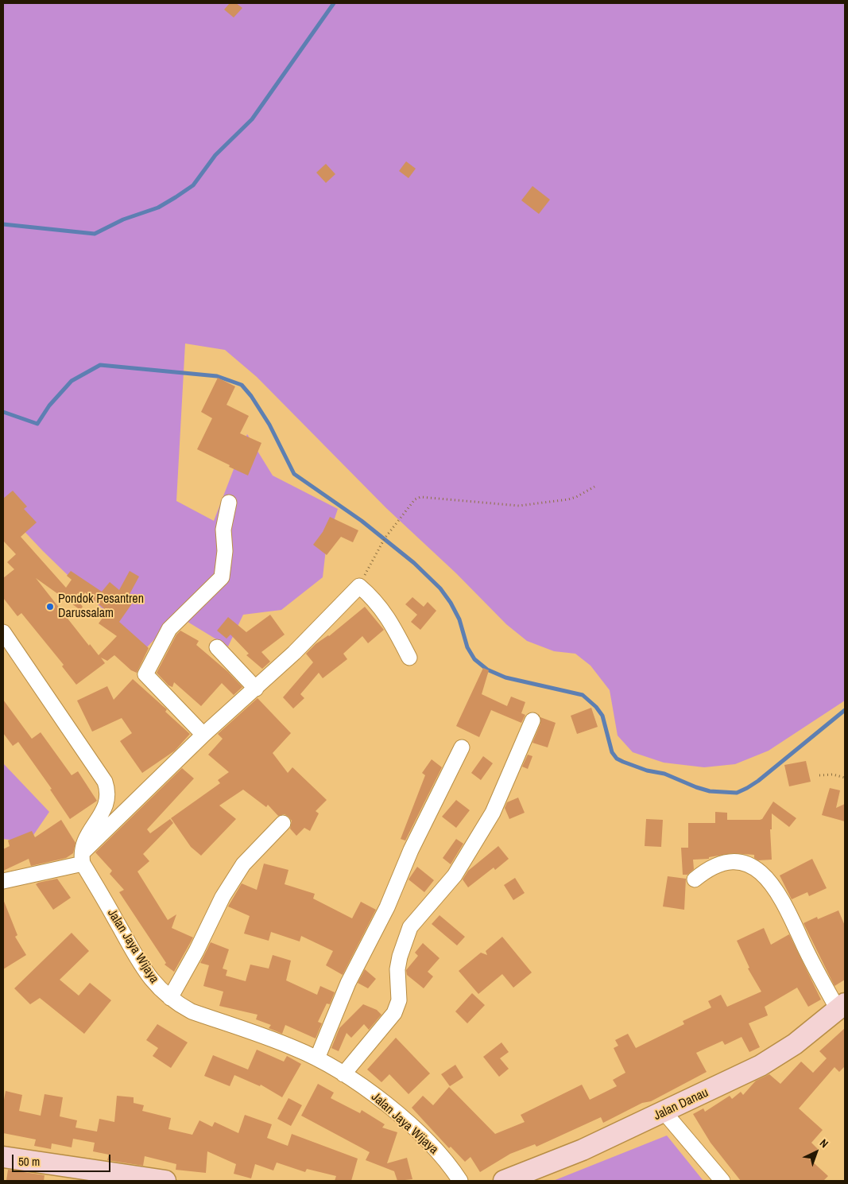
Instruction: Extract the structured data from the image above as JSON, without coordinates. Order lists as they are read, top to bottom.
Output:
{
  "streets": {
    "street": ["Jalan Jaya Wijaya", "Jalan Danau"]
  },
  "places": ["Pondok Pesantren Darussalam"],
  "scale_bar": "50 m",
  "north": "top right"
}
